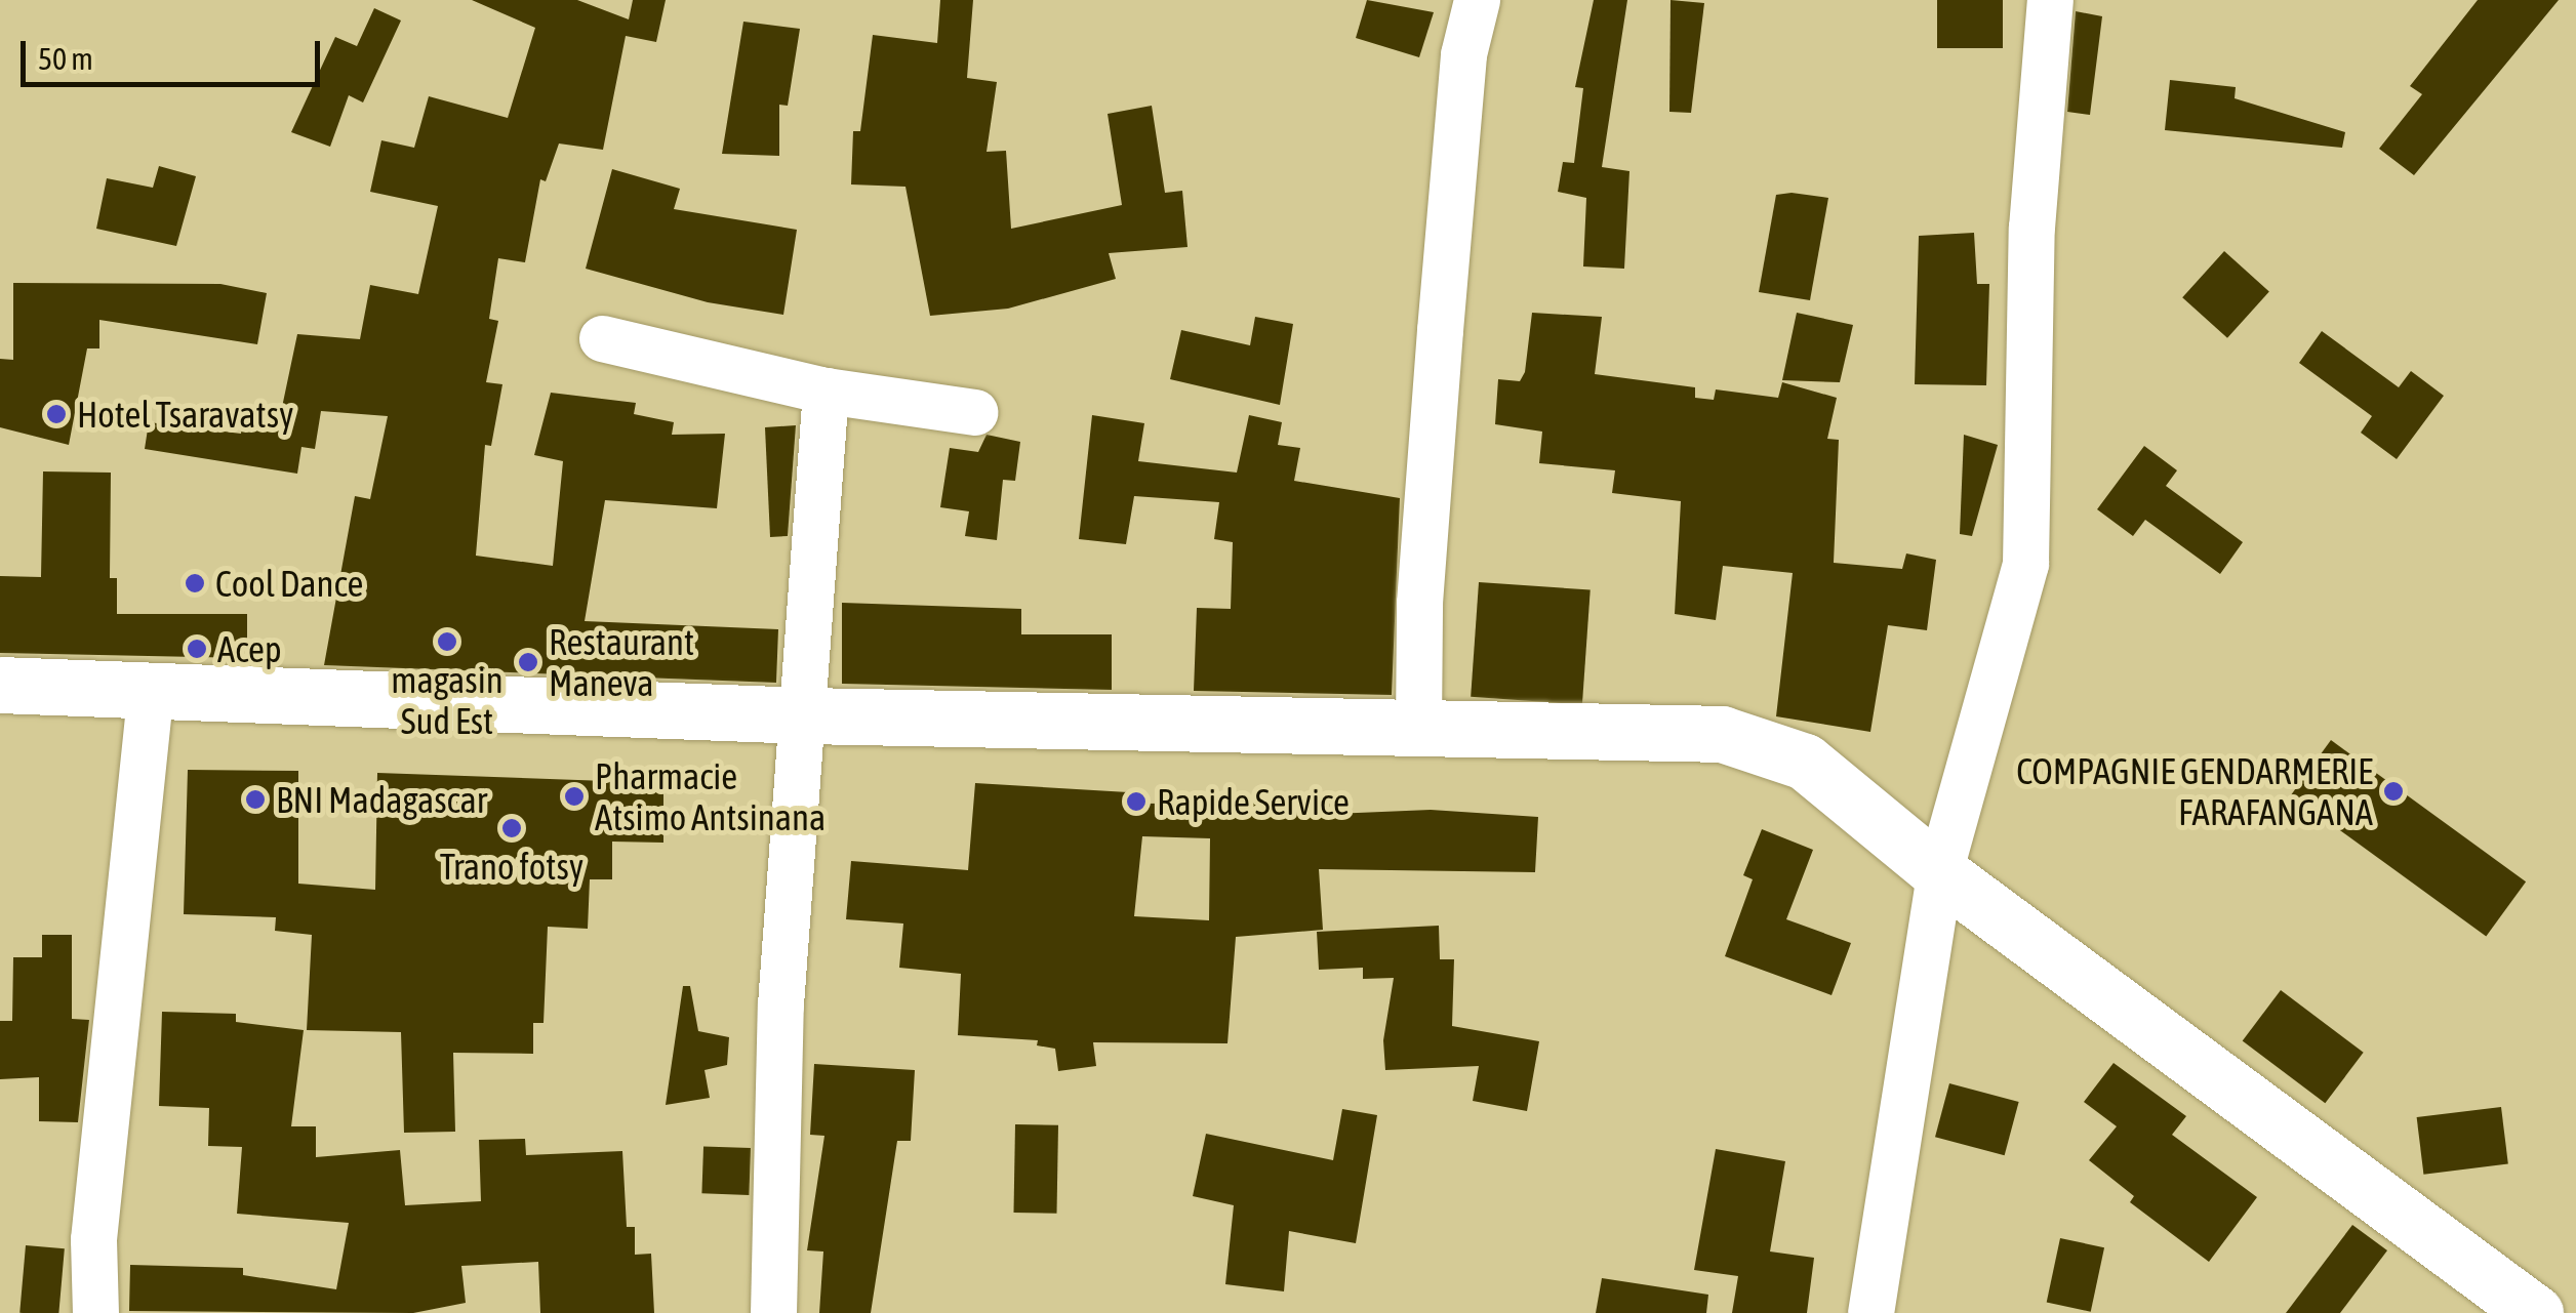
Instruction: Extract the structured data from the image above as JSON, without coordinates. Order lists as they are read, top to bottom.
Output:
{
  "places": [
    "Hotel Tsaravatsy",
    "Cool Dance",
    "magasin Sud Est",
    "Acep",
    "Restaurant Maneva",
    "COMPAGNIE GENDARMERIE FARAFANGANA",
    "Pharmacie Atsimo Antsinana",
    "BNI Madagascar",
    "Rapide Service",
    "Trano fotsy"
  ],
  "scale_bar": "50 m"
}
